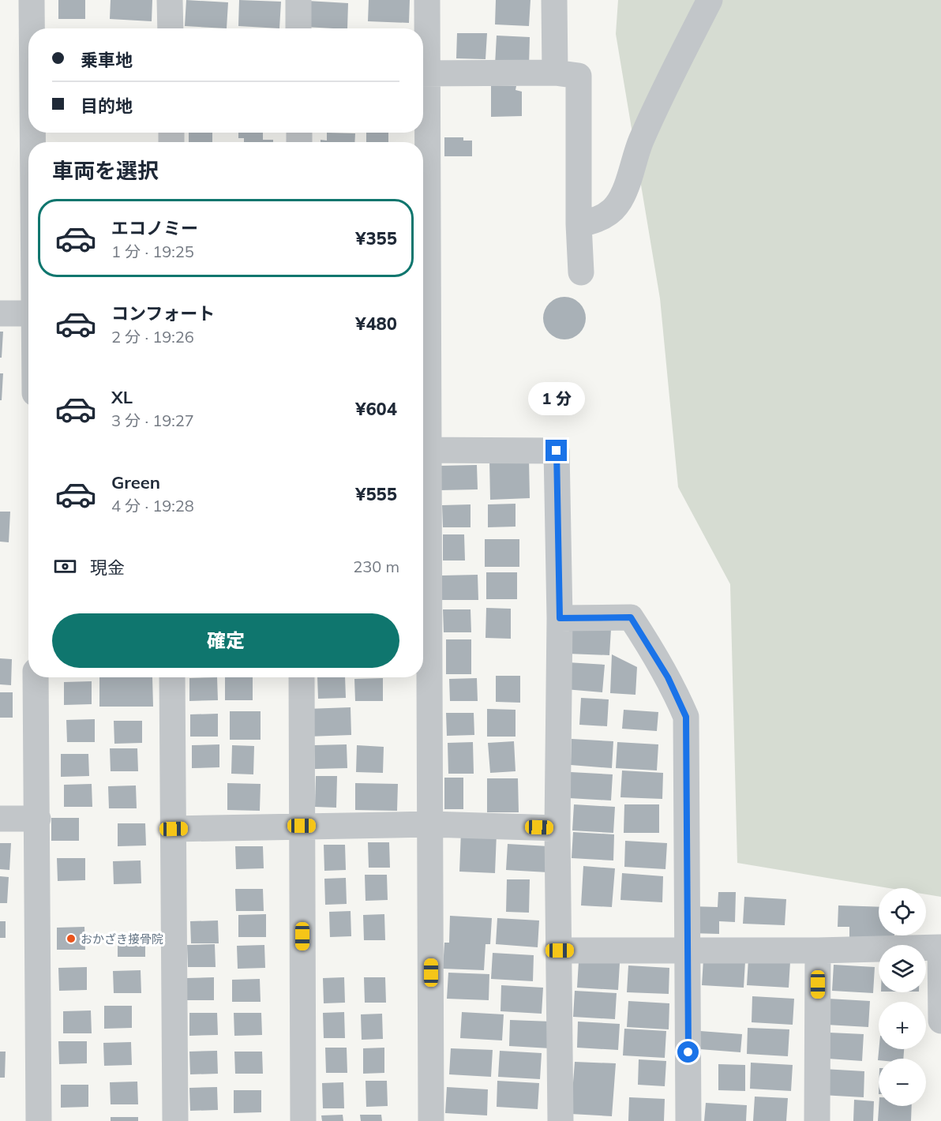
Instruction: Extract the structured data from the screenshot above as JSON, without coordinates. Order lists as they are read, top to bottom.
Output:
{
  "places": ["おかざき接骨院"],
  "page": {
    "banner": ["乗車地", "目的地"],
    "heading": "車両を選択",
    "list": [
      {
        "name": "エコノミー",
        "note": "1 分 · 19:25",
        "value": "¥355"
      },
      {
        "name": "コンフォート",
        "note": "2 分 · 19:26",
        "value": "¥480"
      },
      {
        "name": "XL",
        "note": "3 分 · 19:27",
        "value": "¥604"
      },
      {
        "name": "Green",
        "note": "4 分 · 19:28",
        "value": "¥555"
      }
    ],
    "bubble": "1 分",
    "pay": ["現金", "230 m"],
    "buttons": "確定",
    "map_buttons": ["+", "−"]
  }
}
